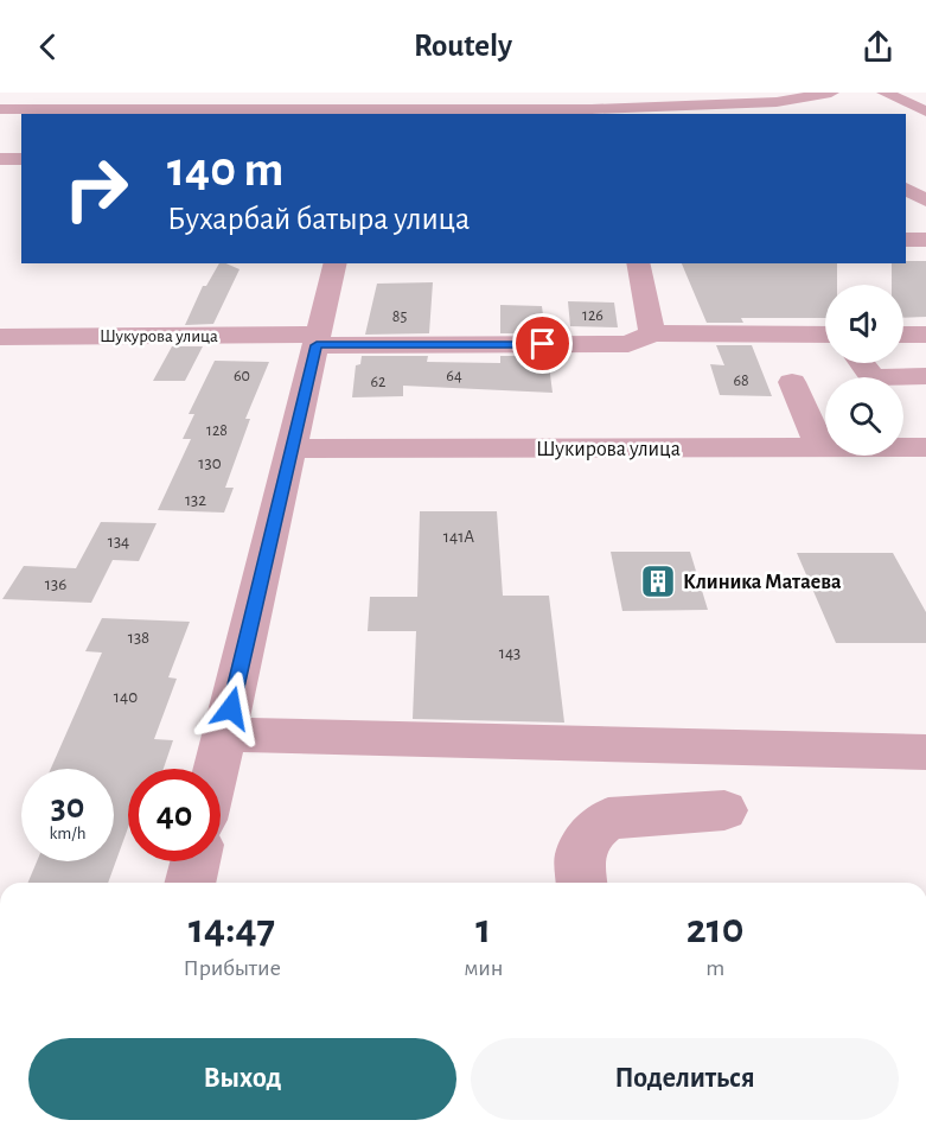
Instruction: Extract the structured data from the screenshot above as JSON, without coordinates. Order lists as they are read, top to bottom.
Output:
{
  "streets": {
    "street": ["Шукурова улица", "Шукирова улица"]
  },
  "places": {
    "building": ["Клиника Матаева"]
  },
  "house_numbers": [
    "126",
    "85",
    "60",
    "64",
    "68",
    "62",
    "128",
    "130",
    "132",
    "141А",
    "134",
    "136",
    "138",
    "143",
    "140"
  ],
  "page": {
    "header": "Routely",
    "turn": ["140 m", "Бухарбай батыра улица"],
    "speed": "30 km/h",
    "limit": "40",
    "eta": [
      "14:47",
      "Прибытие",
      "1",
      "мин",
      "210",
      "m"
    ],
    "buttons": ["Выход", "Поделиться"]
  }
}
